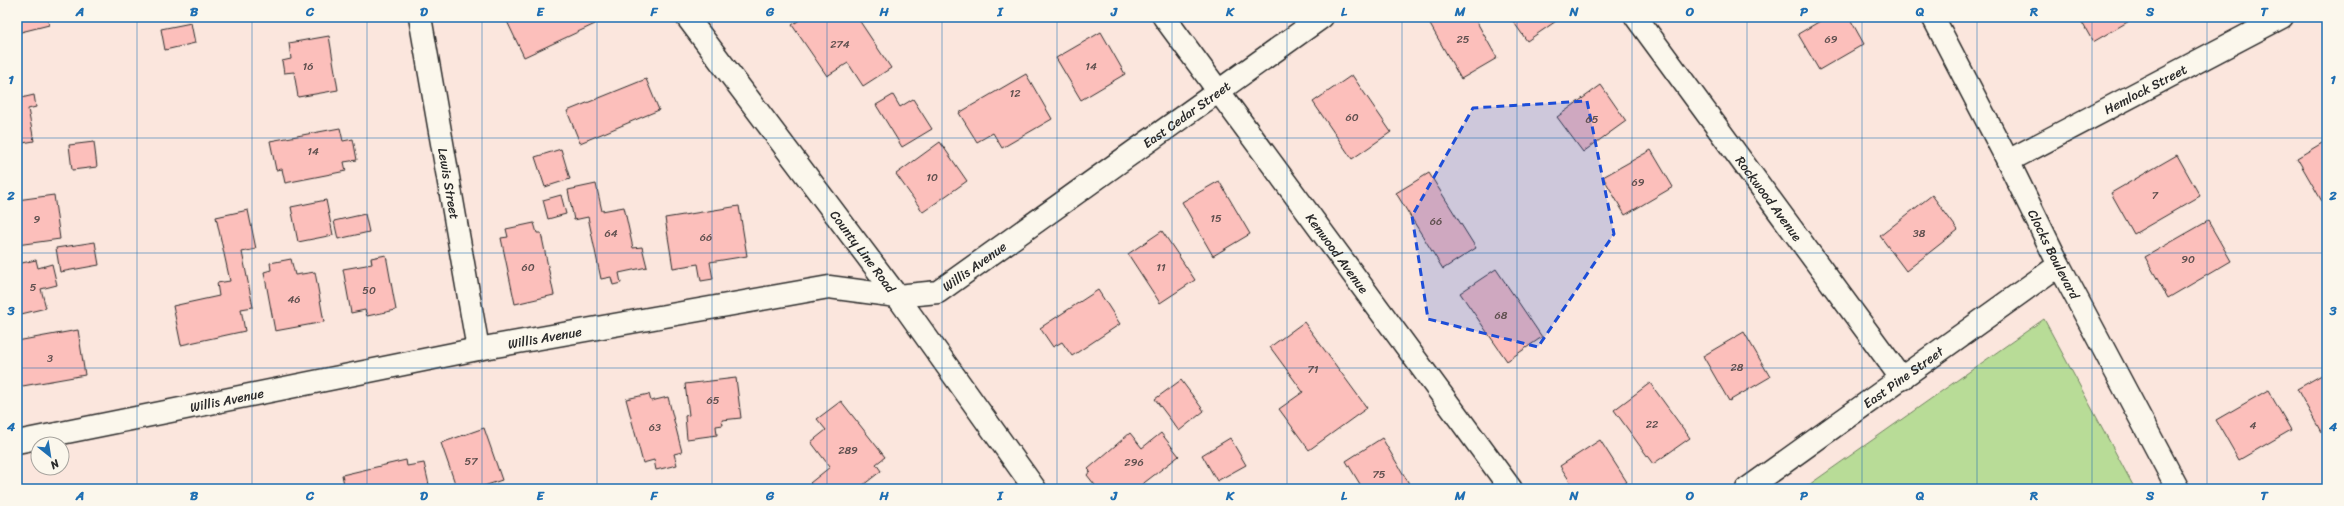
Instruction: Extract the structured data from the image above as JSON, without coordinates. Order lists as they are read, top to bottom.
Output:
{
  "streets": {
    "street": [
      "Hemlock Street",
      "East Cedar Street",
      "Lewis Street",
      "Rockwood Avenue",
      "County Line Road",
      "Kenwood Avenue",
      "Clocks Boulevard",
      "Willis Avenue",
      "East Pine Street"
    ]
  },
  "crossings": [
    ["Hemlock Street", "Clocks Boulevard"],
    ["East Cedar Street", "Kenwood Avenue"],
    ["East Cedar Street", "Willis Avenue"],
    ["Lewis Street", "Willis Avenue"],
    ["Rockwood Avenue", "East Pine Street"],
    ["County Line Road", "Willis Avenue"],
    ["Clocks Boulevard", "East Pine Street"]
  ],
  "house_numbers": [
    "25",
    "69",
    "274",
    "16",
    "14",
    "12",
    "60",
    "65",
    "14",
    "10",
    "69",
    "7",
    "15",
    "9",
    "66",
    "64",
    "38",
    "66",
    "90",
    "60",
    "11",
    "5",
    "50",
    "46",
    "68",
    "3",
    "28",
    "71",
    "65",
    "22",
    "4",
    "63",
    "289",
    "57",
    "296",
    "75"
  ],
  "north": "bottom right",
  "grid": {
    "columns": [
      "A",
      "B",
      "C",
      "D",
      "E",
      "F",
      "G",
      "H",
      "I",
      "J",
      "K",
      "L",
      "M",
      "N",
      "O",
      "P",
      "Q",
      "R",
      "S",
      "T"
    ],
    "rows": [
      "1",
      "2",
      "3",
      "4"
    ]
  }
}
